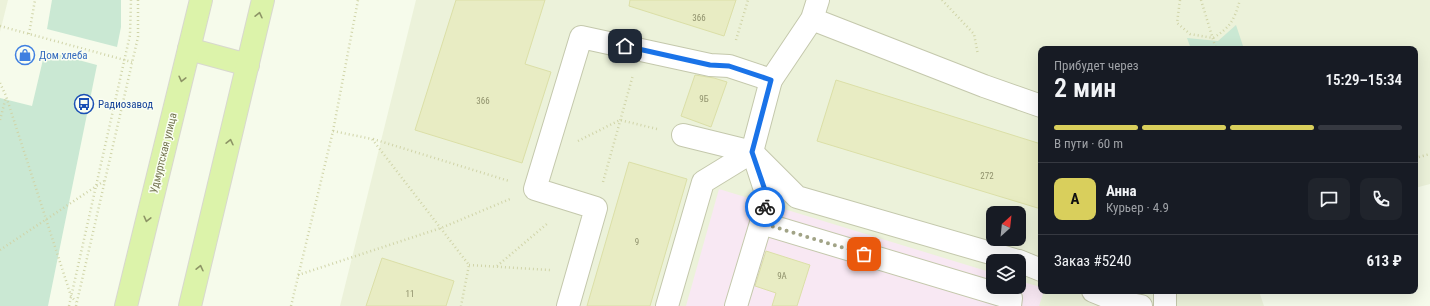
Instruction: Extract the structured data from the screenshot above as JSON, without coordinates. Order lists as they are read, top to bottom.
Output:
{
  "streets": {
    "main road": ["Удмуртская улица"]
  },
  "places": {
    "shop": ["Дом хлеба"],
    "bus stop": ["Радиозавод"]
  },
  "house_numbers": [
    "366",
    "9Б",
    "366",
    "272",
    "9",
    "9А",
    "11"
  ],
  "north": "top right",
  "page": {
    "heading": ["2 мин", "Прибудет через", "15:29–15:34"],
    "panel": [
      "Анна",
      "Курьер · 4.9",
      "Заказ #5240",
      "613 ₽"
    ],
    "bar": "В пути · 60 m",
    "round": "А"
  }
}
